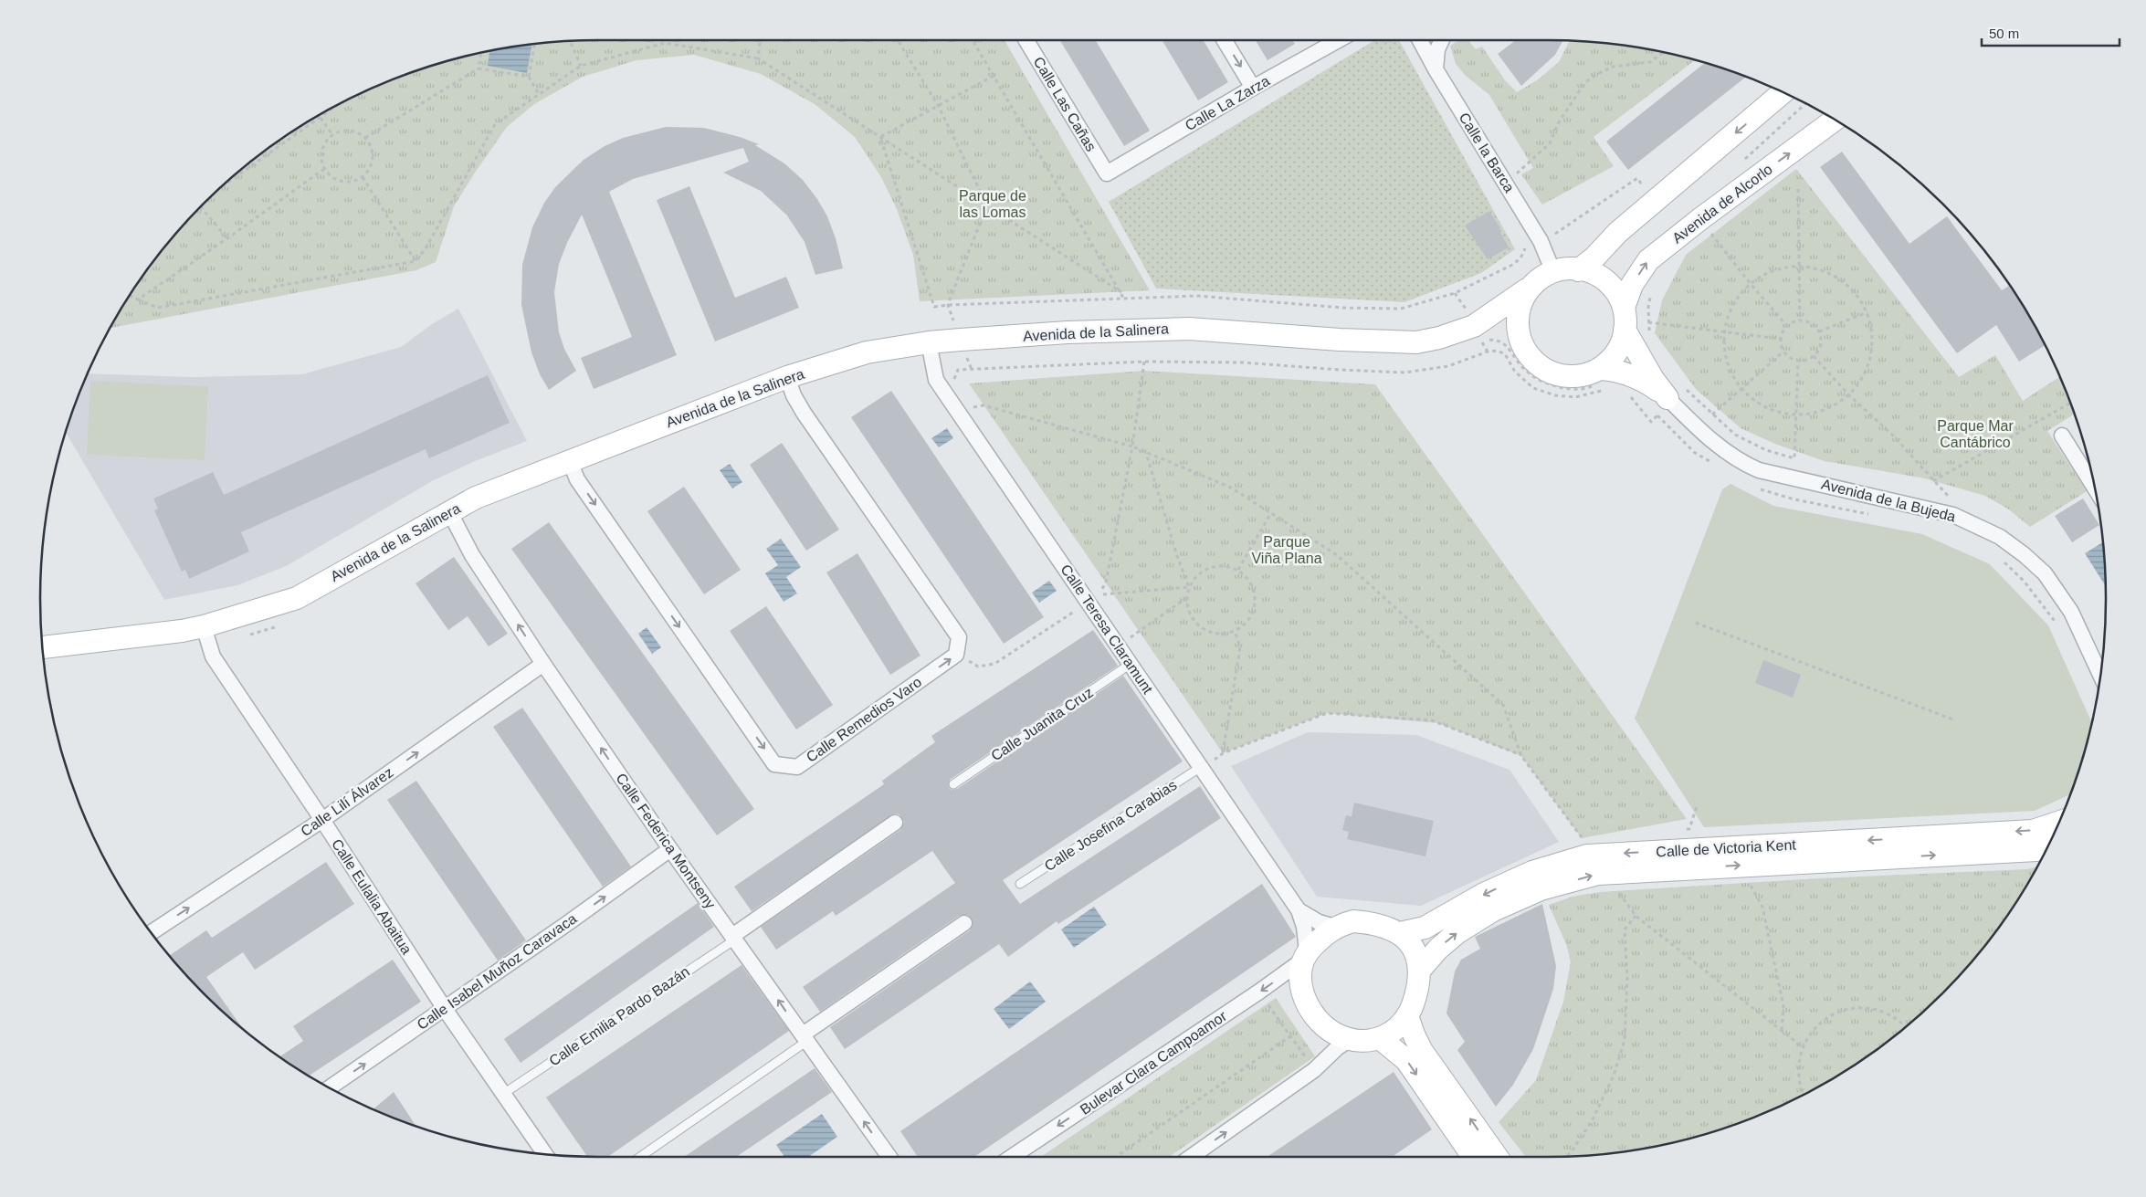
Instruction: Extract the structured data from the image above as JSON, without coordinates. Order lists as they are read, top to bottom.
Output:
{
  "streets": {
    "street": [
      "Calle La Zarza",
      "Calle Las Cañas",
      "Calle la Barca",
      "Avenida de Alcorlo",
      "Avenida de la Salinera",
      "Avenida de la Bujeda",
      "Calle Teresa Claramunt",
      "Calle Remedios Varo",
      "Calle Lilí Álvarez",
      "Calle Federica Montseny",
      "Calle de Victoria Kent",
      "Calle Eulalia Abaitua",
      "Calle Isabel Muñoz Caravaca",
      "Bulevar Clara Campoamor"
    ],
    "lane": ["Calle Juanita Cruz", "Calle Josefina Carabias", "Calle Emilia Pardo Bazán"]
  },
  "crossings": [
    ["Calle La Zarza", "Calle Las Cañas"],
    ["Calle la Barca", "Avenida de Alcorlo"],
    ["Calle la Barca", "Avenida de la Salinera"],
    ["Calle la Barca", "Avenida de la Bujeda"],
    ["Avenida de Alcorlo", "Avenida de la Salinera"],
    ["Avenida de Alcorlo", "Avenida de la Bujeda"],
    ["Avenida de la Salinera", "Avenida de la Bujeda"],
    ["Avenida de la Salinera", "Calle Teresa Claramunt"],
    ["Avenida de la Salinera", "Calle Remedios Varo"],
    ["Avenida de la Salinera", "Calle Federica Montseny"],
    ["Avenida de la Salinera", "Calle Eulalia Abaitua"],
    ["Calle Teresa Claramunt", "Calle Juanita Cruz"],
    ["Calle Teresa Claramunt", "Calle Josefina Carabias"],
    ["Calle Teresa Claramunt", "Calle de Victoria Kent"],
    ["Calle Teresa Claramunt", "Bulevar Clara Campoamor"],
    ["Calle Lilí Álvarez", "Calle Federica Montseny"],
    ["Calle Lilí Álvarez", "Calle Eulalia Abaitua"],
    ["Calle Federica Montseny", "Calle Isabel Muñoz Caravaca"],
    ["Calle Federica Montseny", "Calle Emilia Pardo Bazán"],
    ["Calle de Victoria Kent", "Bulevar Clara Campoamor"],
    ["Calle Eulalia Abaitua", "Calle Isabel Muñoz Caravaca"],
    ["Calle Eulalia Abaitua", "Calle Emilia Pardo Bazán"]
  ],
  "one_way": ["Calle Lilí Álvarez", "Calle Federica Montseny", "Calle Isabel Muñoz Caravaca"],
  "parks": ["Parque de las Lomas", "Parque Mar Cantábrico", "Parque Viña Plana"],
  "scale_bar": "50 m"
}
